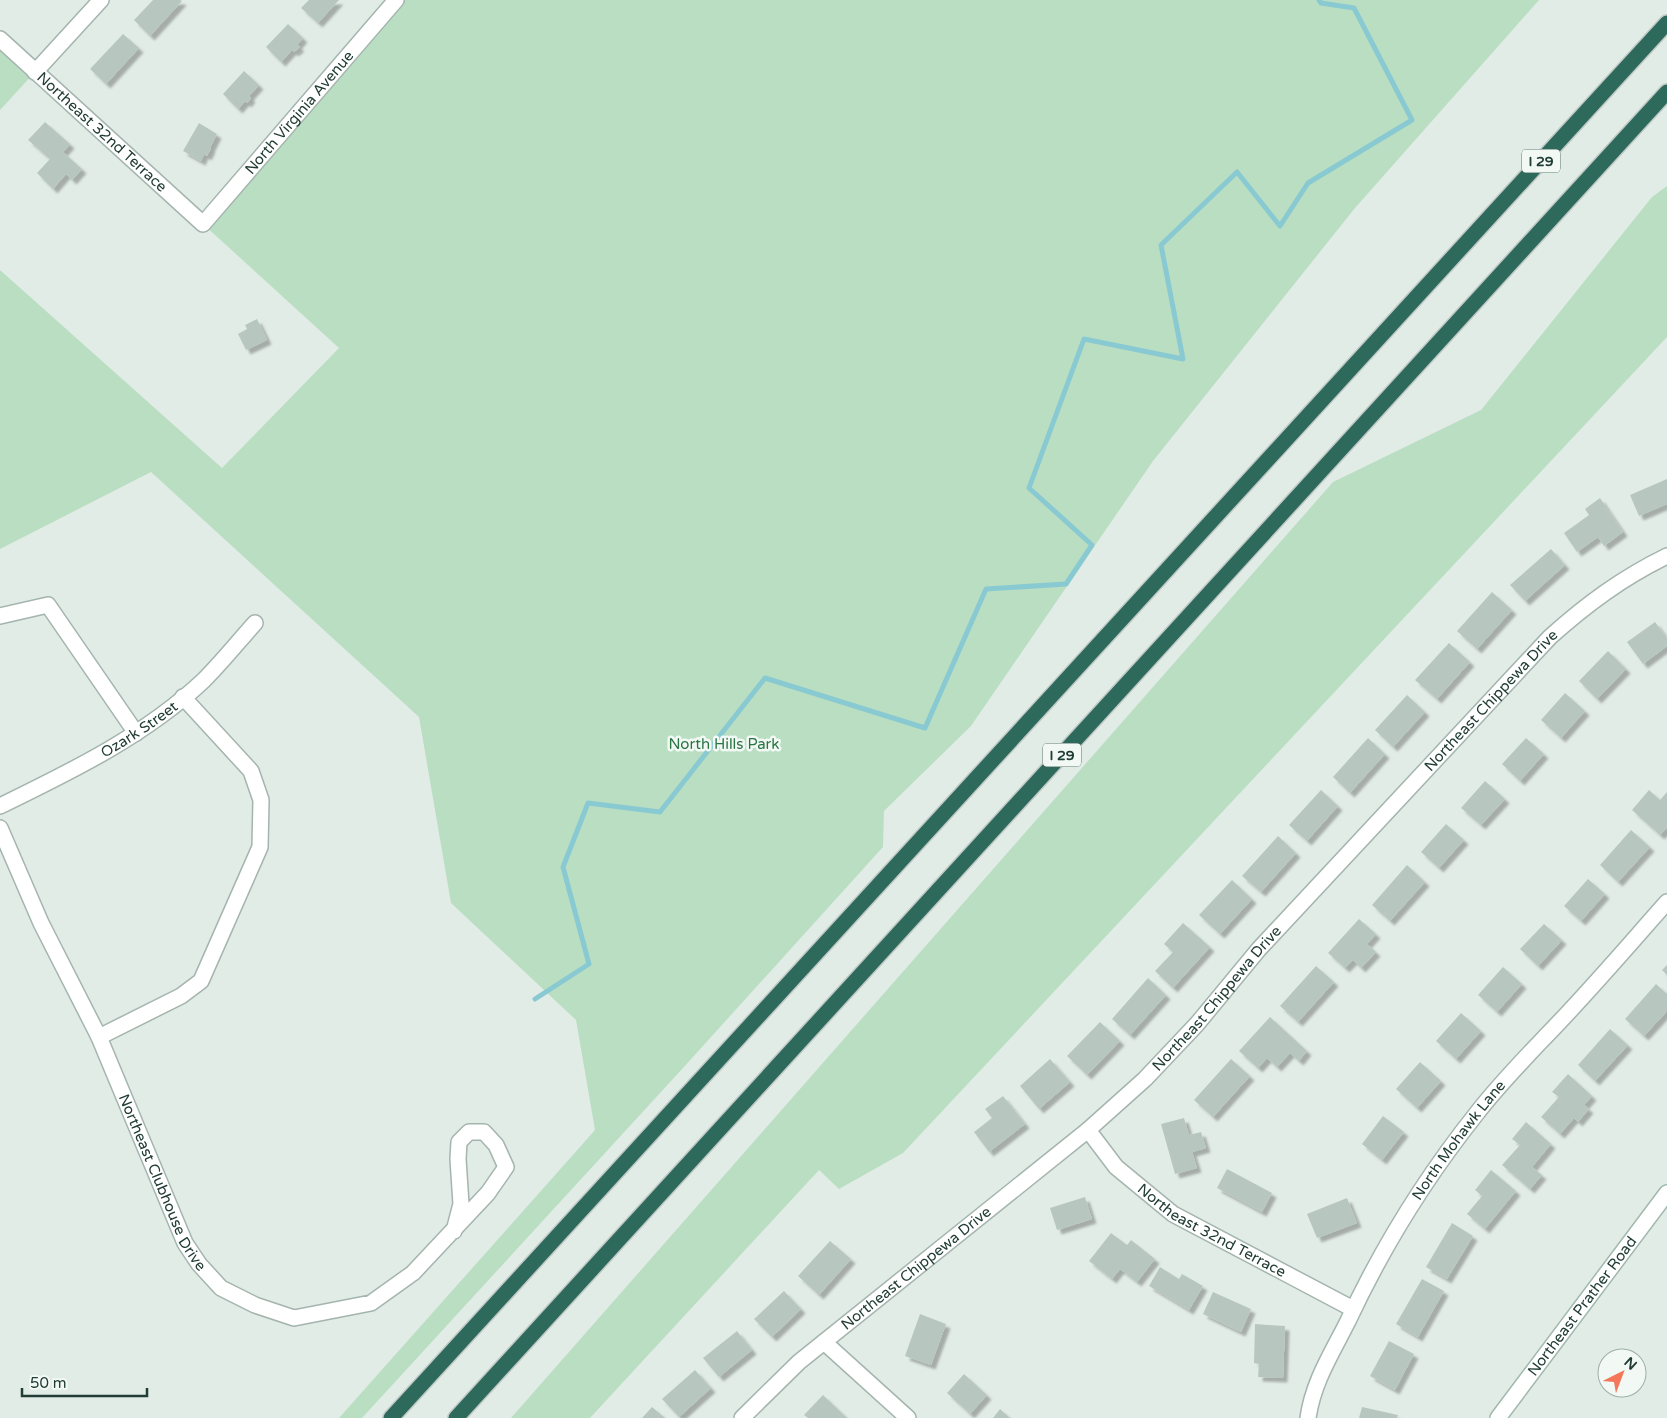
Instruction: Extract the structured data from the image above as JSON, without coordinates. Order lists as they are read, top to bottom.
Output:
{
  "streets": {
    "highway": ["I 29"],
    "street": [
      "North Virginia Avenue",
      "Northeast 32nd Terrace",
      "Northeast Chippewa Drive",
      "Ozark Street",
      "North Mohawk Lane",
      "Northeast Clubhouse Drive",
      "Northeast Prather Road"
    ]
  },
  "crossings": [
    ["North Virginia Avenue", "Northeast 32nd Terrace"],
    ["Northeast 32nd Terrace", "Northeast Chippewa Drive"],
    ["Northeast 32nd Terrace", "North Mohawk Lane"]
  ],
  "parks": ["North Hills Park"],
  "scale_bar": "50 m",
  "north": "top right"
}
